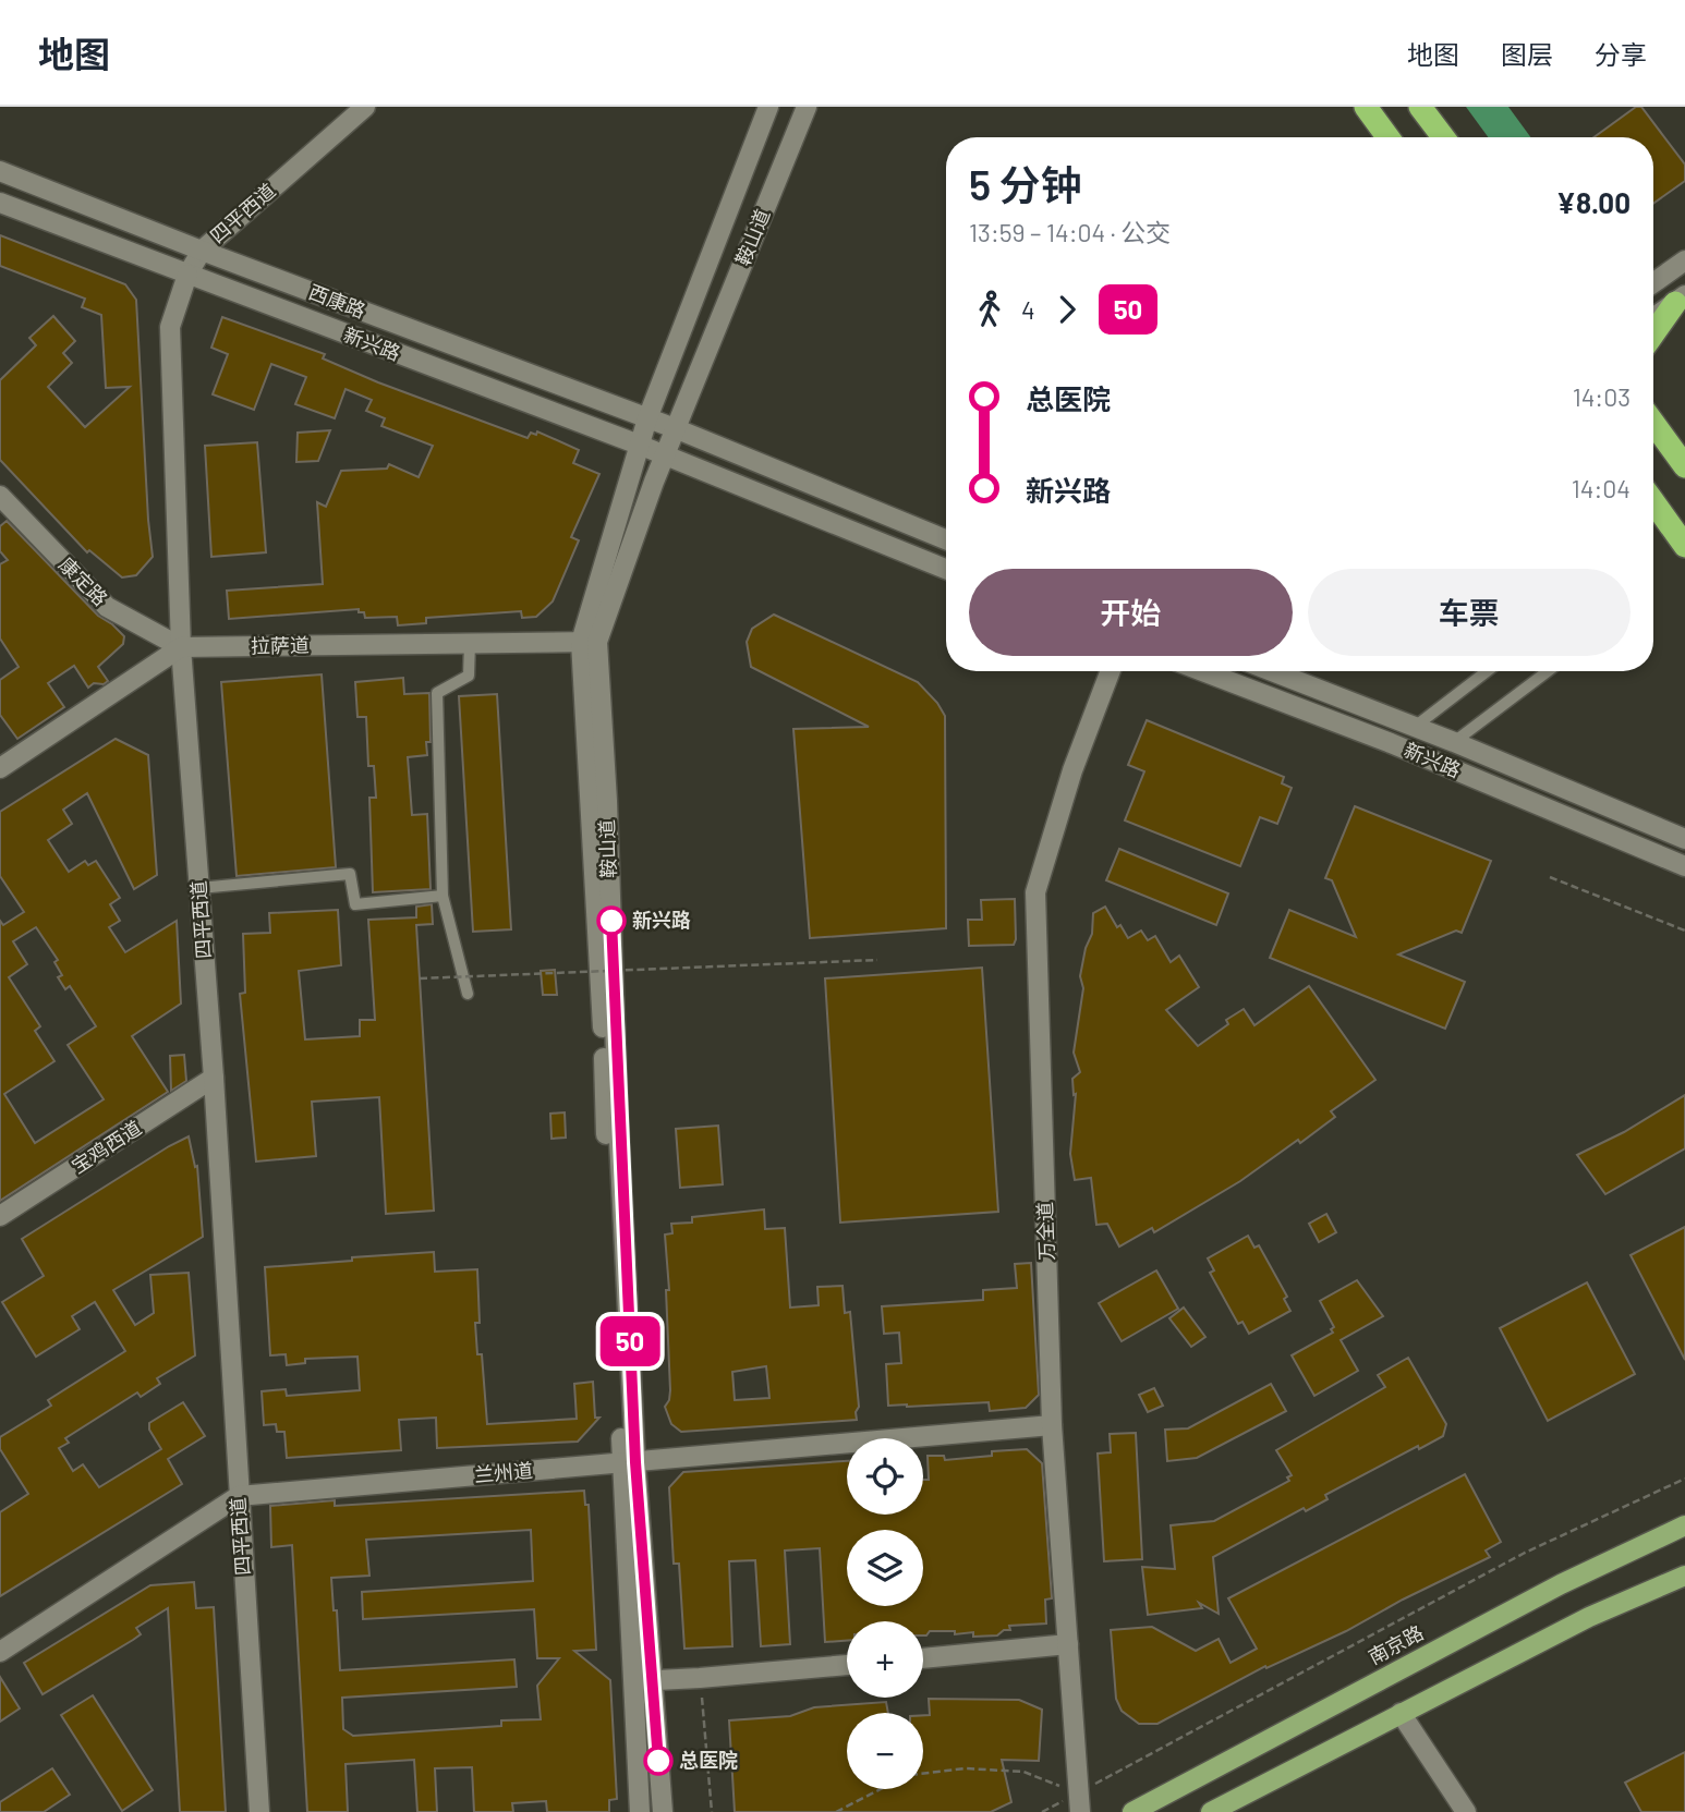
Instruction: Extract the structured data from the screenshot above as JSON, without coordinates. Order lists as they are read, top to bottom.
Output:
{
  "streets": {
    "main road": ["南京路"],
    "street": [
      "四平西道",
      "鞍山道",
      "西康路",
      "新兴路",
      "康定路",
      "拉萨道",
      "宝鸡西道",
      "万全道",
      "兰州道"
    ]
  },
  "crossings": [
    ["四平西道", "西康路"],
    ["四平西道", "新兴路"],
    ["四平西道", "康定路"],
    ["四平西道", "拉萨道"],
    ["四平西道", "宝鸡西道"],
    ["四平西道", "兰州道"],
    ["鞍山道", "西康路"],
    ["鞍山道", "新兴路"],
    ["鞍山道", "拉萨道"],
    ["鞍山道", "兰州道"],
    ["康定路", "拉萨道"],
    ["万全道", "兰州道"]
  ],
  "places": ["新兴路", "总医院"],
  "lines": ["bus line 50"],
  "page": {
    "header": "地图",
    "nav": ["地图", "图层", "分享"],
    "on_map": "50",
    "heading": ["5 分钟", "13:59 – 14:04 · 公交", "¥8.00"],
    "legs": ["4", "50"],
    "list": [
      {
        "name": "总医院",
        "value": "14:03"
      },
      {
        "name": "新兴路",
        "value": "14:04"
      }
    ],
    "buttons": ["开始", "车票"],
    "map_buttons": ["+", "−"]
  }
}
